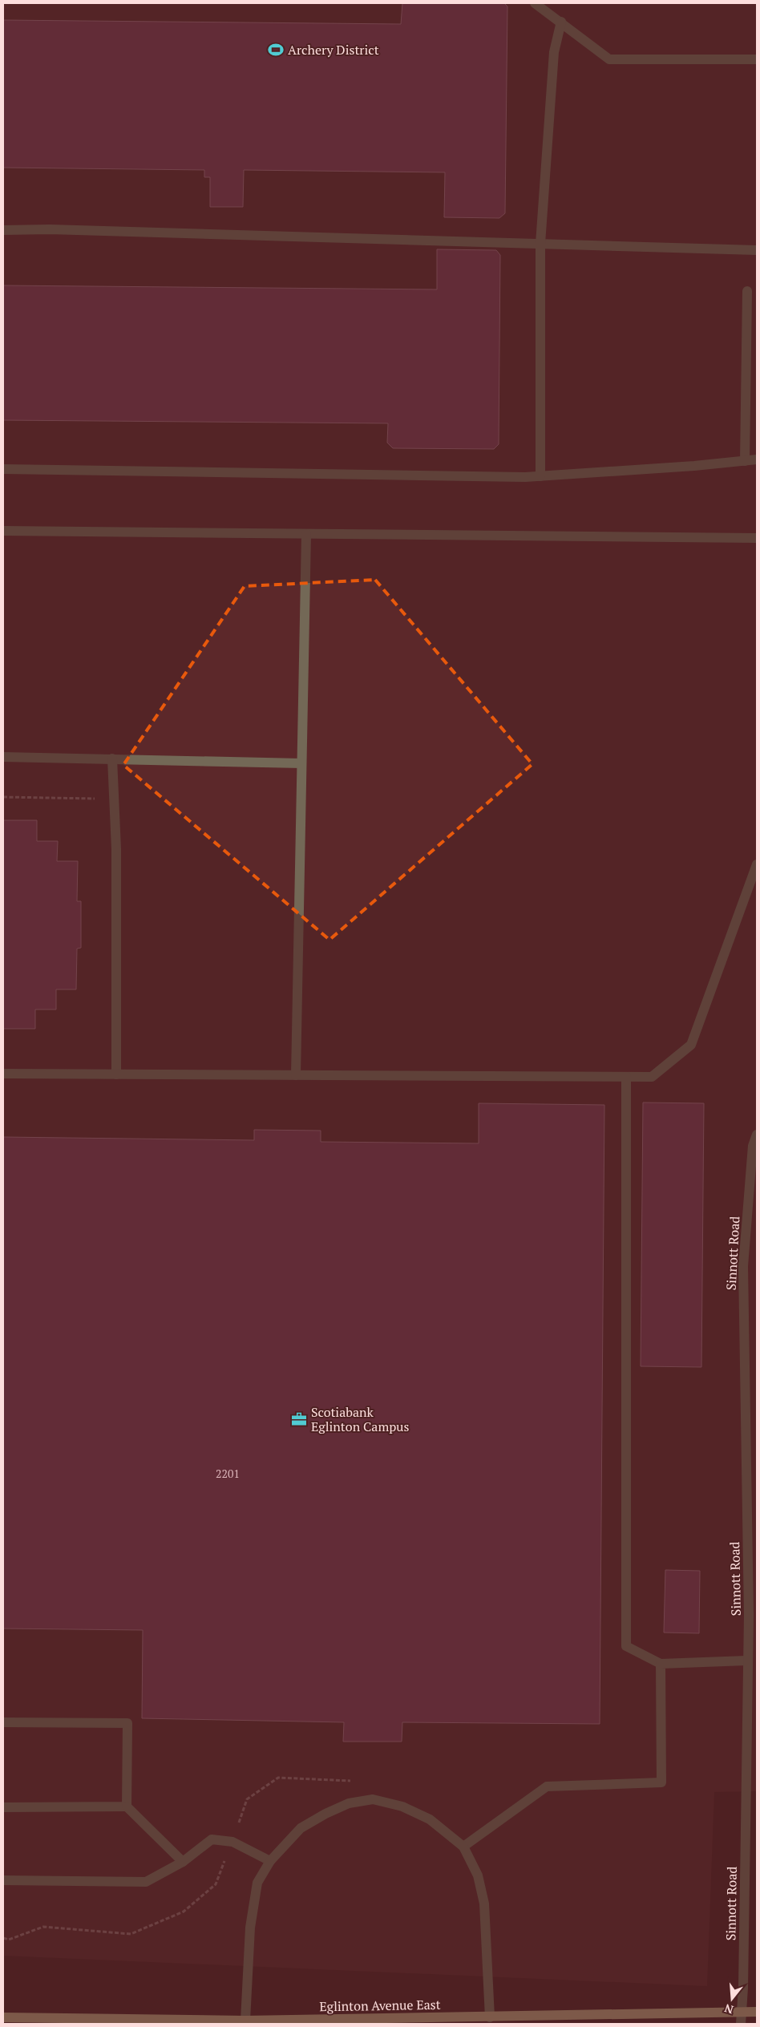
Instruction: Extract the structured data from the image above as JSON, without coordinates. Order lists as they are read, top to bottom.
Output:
{
  "streets": {
    "main road": ["Eglinton Avenue East"],
    "street": ["Sinnott Road"]
  },
  "crossings": [
    ["Sinnott Road", "Eglinton Avenue East"]
  ],
  "places": {
    "sports": ["Archery District"],
    "office": ["Scotiabank Eglinton Campus"]
  },
  "house_numbers": ["2201"],
  "north": "bottom"
}
